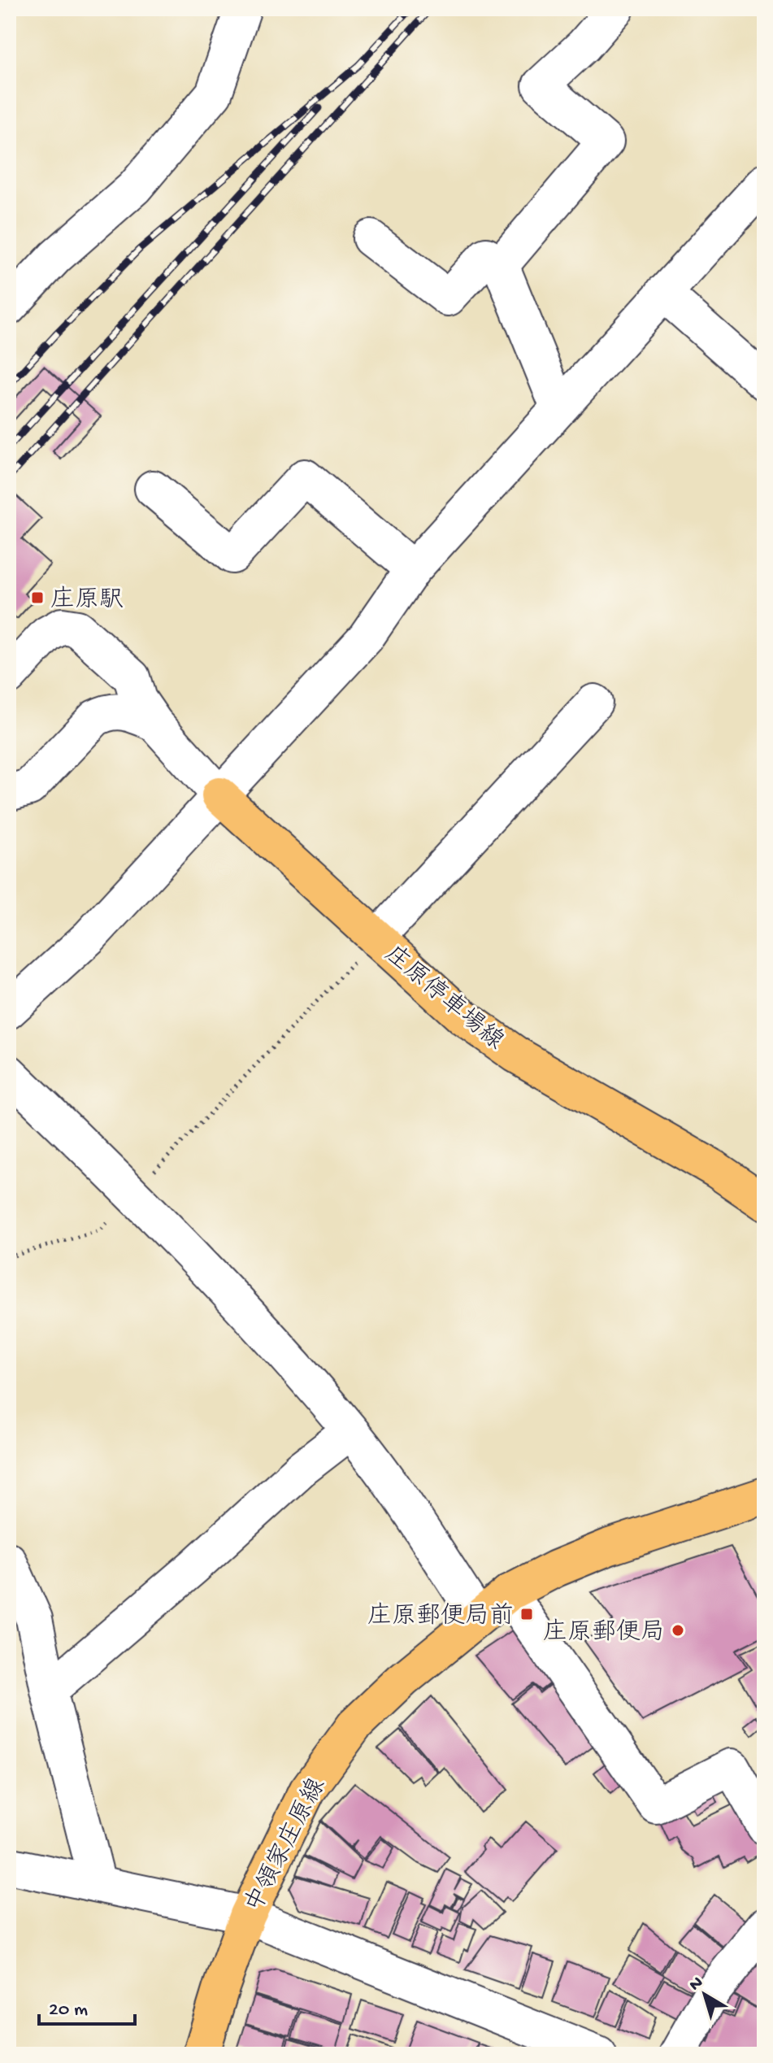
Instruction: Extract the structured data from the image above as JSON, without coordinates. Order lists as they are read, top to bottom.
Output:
{
  "streets": {
    "main road": ["庄原停車場線", "中領家庄原線"]
  },
  "places": {
    "transit": ["庄原駅", "庄原郵便局前"],
    "other": ["庄原郵便局"]
  },
  "scale_bar": "20 m",
  "north": "top left"
}
